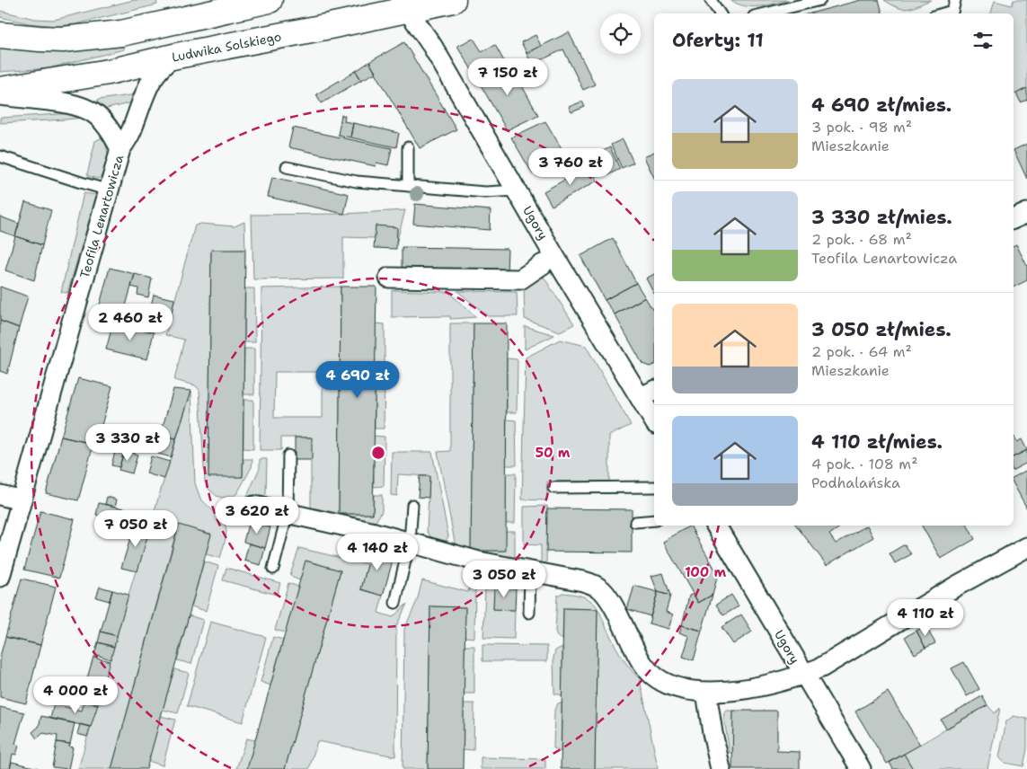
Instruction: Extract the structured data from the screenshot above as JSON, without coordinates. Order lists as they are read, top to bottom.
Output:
{
  "streets": {
    "street": ["Ludwika Solskiego", "Teofila Lenartowicza", "Ugory"]
  },
  "crossings": [
    ["Ludwika Solskiego", "Ugory"]
  ],
  "page": {
    "heading": "Oferty: 11",
    "price": [
      "7 150 zł",
      "3 760 zł",
      "2 460 zł",
      "4 690 zł",
      "3 330 zł",
      "3 620 zł",
      "7 050 zł",
      "4 140 zł",
      "3 050 zł",
      "4 110 zł",
      "4 000 zł"
    ],
    "list": [
      {
        "name": "4 690 zł/mies.",
        "note": "3 pok. · 98 m² · Mieszkanie"
      },
      {
        "name": "3 330 zł/mies.",
        "note": "2 pok. · 68 m² · Teofila Lenartowicza"
      },
      {
        "name": "3 050 zł/mies.",
        "note": "2 pok. · 64 m² · Mieszkanie"
      },
      {
        "name": "4 110 zł/mies.",
        "note": "4 pok. · 108 m² · Podhalańska"
      }
    ]
  },
  "rings": ["50 m", "100 m"]
}
